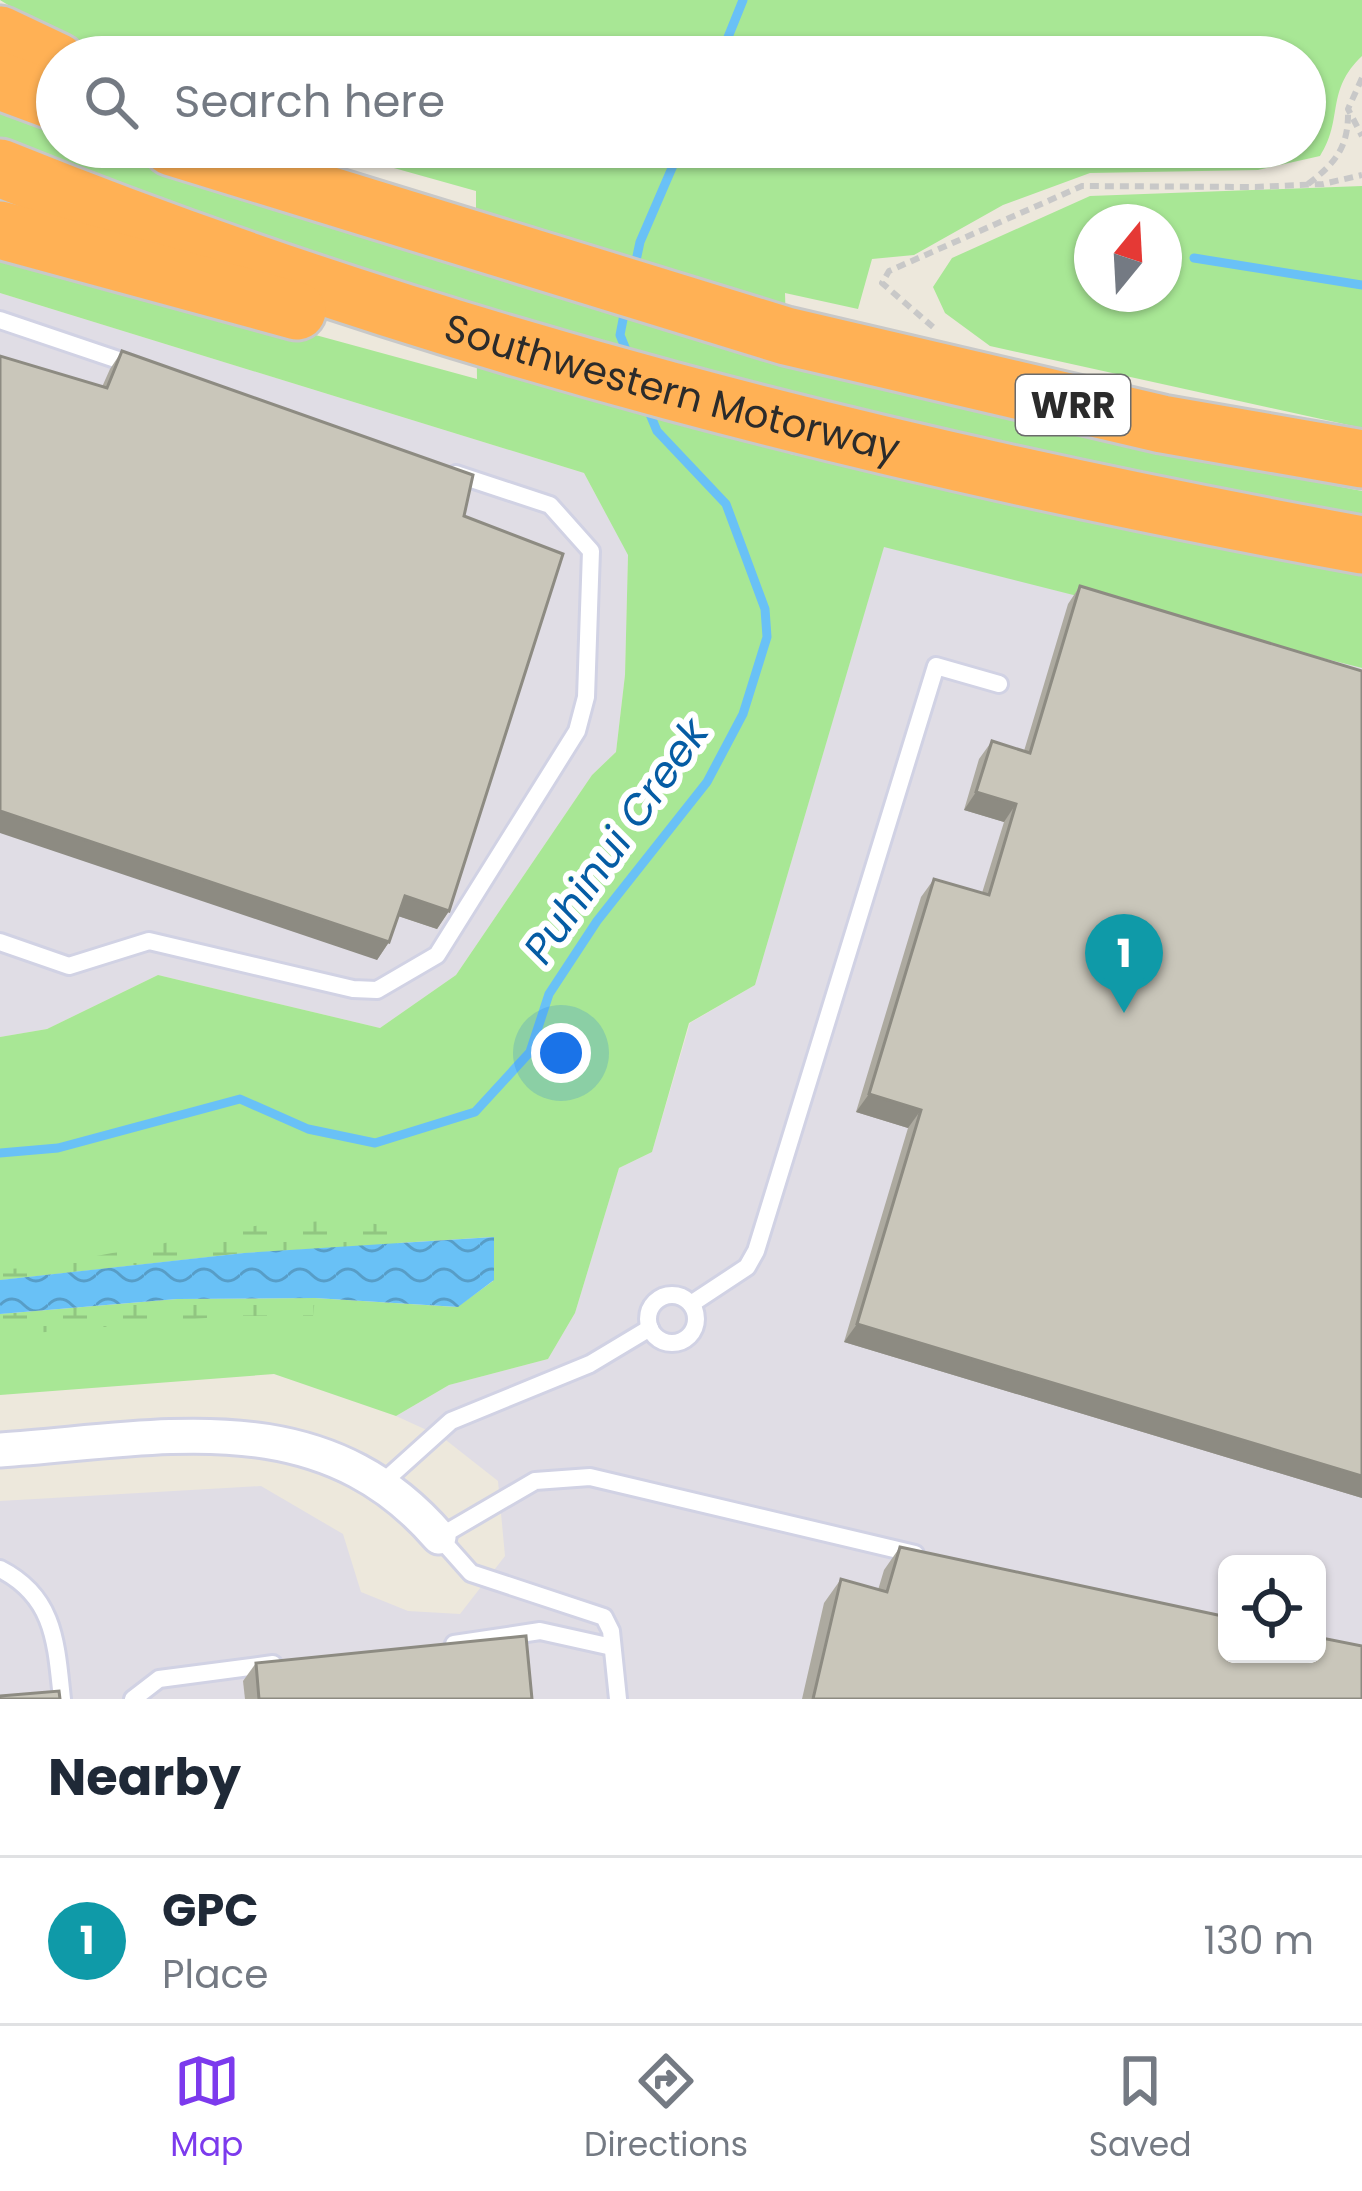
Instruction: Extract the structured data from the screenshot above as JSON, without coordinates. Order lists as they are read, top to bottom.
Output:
{
  "streets": {
    "highway": ["Southwestern Motorway", "WRR"]
  },
  "water": ["Puhinui Creek"],
  "north": "top",
  "page": {
    "search": "Search here",
    "pins": "1",
    "heading": "Nearby",
    "list": [
      {
        "mark": "1",
        "name": "GPC",
        "note": "Place",
        "value": "130 m"
      }
    ],
    "nav": ["Map", "Directions", "Saved"]
  }
}
